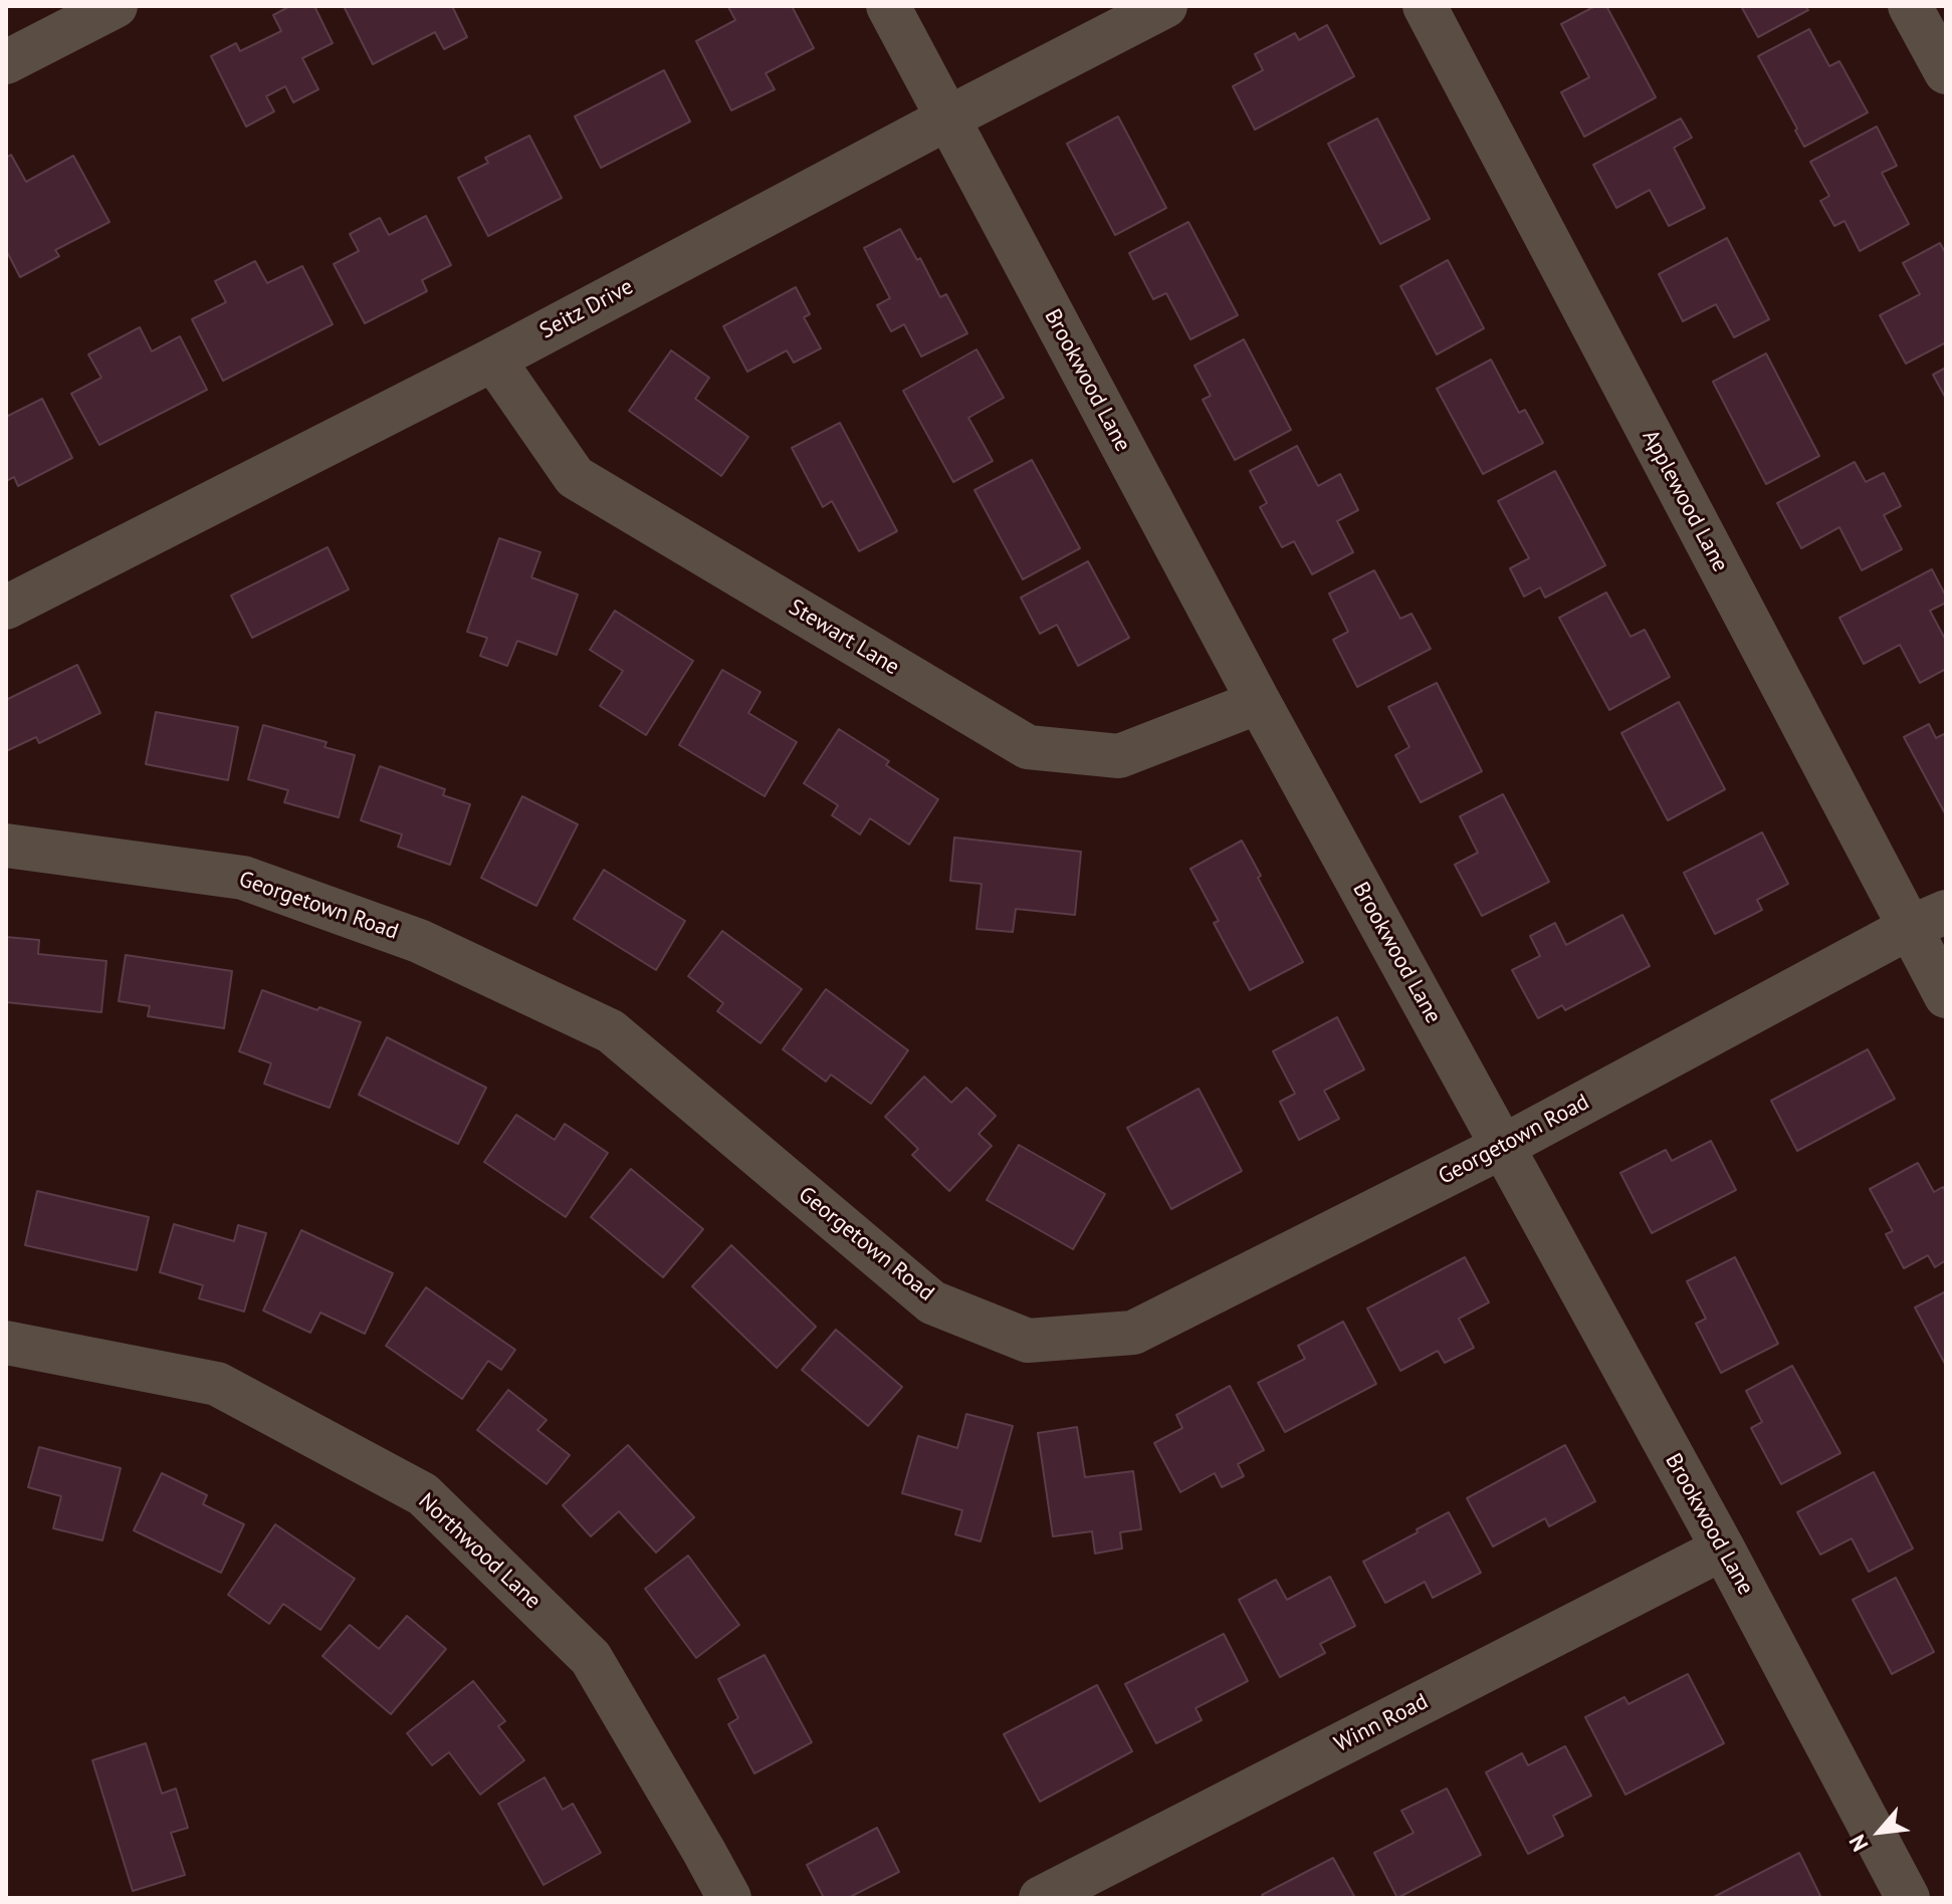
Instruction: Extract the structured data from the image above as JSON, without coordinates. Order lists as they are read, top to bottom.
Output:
{
  "streets": {
    "street": [
      "Seitz Drive",
      "Brookwood Lane",
      "Applewood Lane",
      "Stewart Lane",
      "Georgetown Road",
      "Northwood Lane",
      "Winn Road"
    ]
  },
  "crossings": [
    ["Seitz Drive", "Brookwood Lane"],
    ["Seitz Drive", "Stewart Lane"],
    ["Brookwood Lane", "Stewart Lane"],
    ["Brookwood Lane", "Georgetown Road"],
    ["Brookwood Lane", "Winn Road"],
    ["Applewood Lane", "Georgetown Road"]
  ],
  "north": "bottom left"
}
